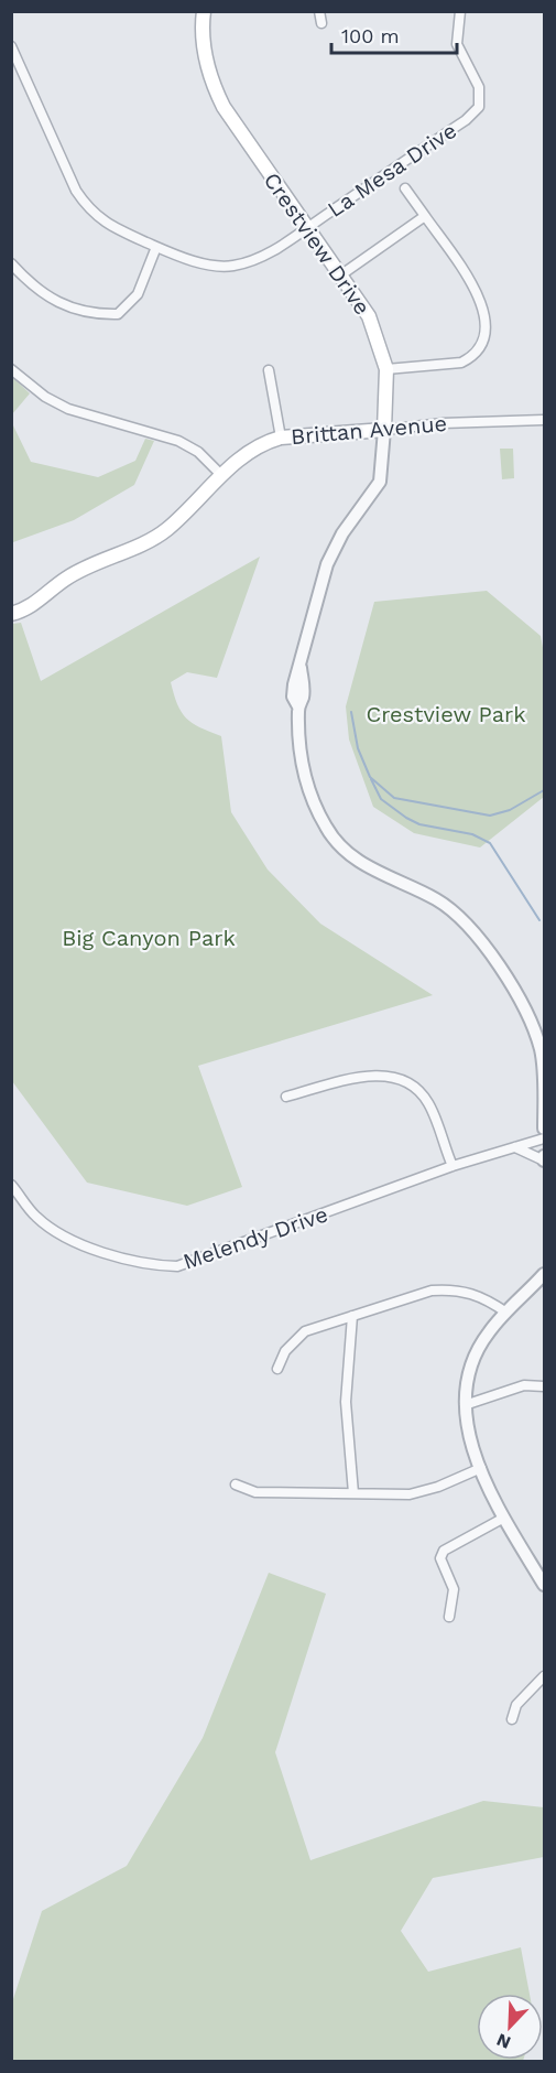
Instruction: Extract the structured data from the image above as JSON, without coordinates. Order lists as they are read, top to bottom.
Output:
{
  "streets": {
    "main road": ["Crestview Drive", "Brittan Avenue"],
    "street": ["La Mesa Drive", "Melendy Drive"]
  },
  "crossings": [
    ["La Mesa Drive", "Crestview Drive"],
    ["Crestview Drive", "Brittan Avenue"]
  ],
  "parks": ["Crestview Park", "Big Canyon Park"],
  "scale_bar": "100 m",
  "north": "bottom left"
}
